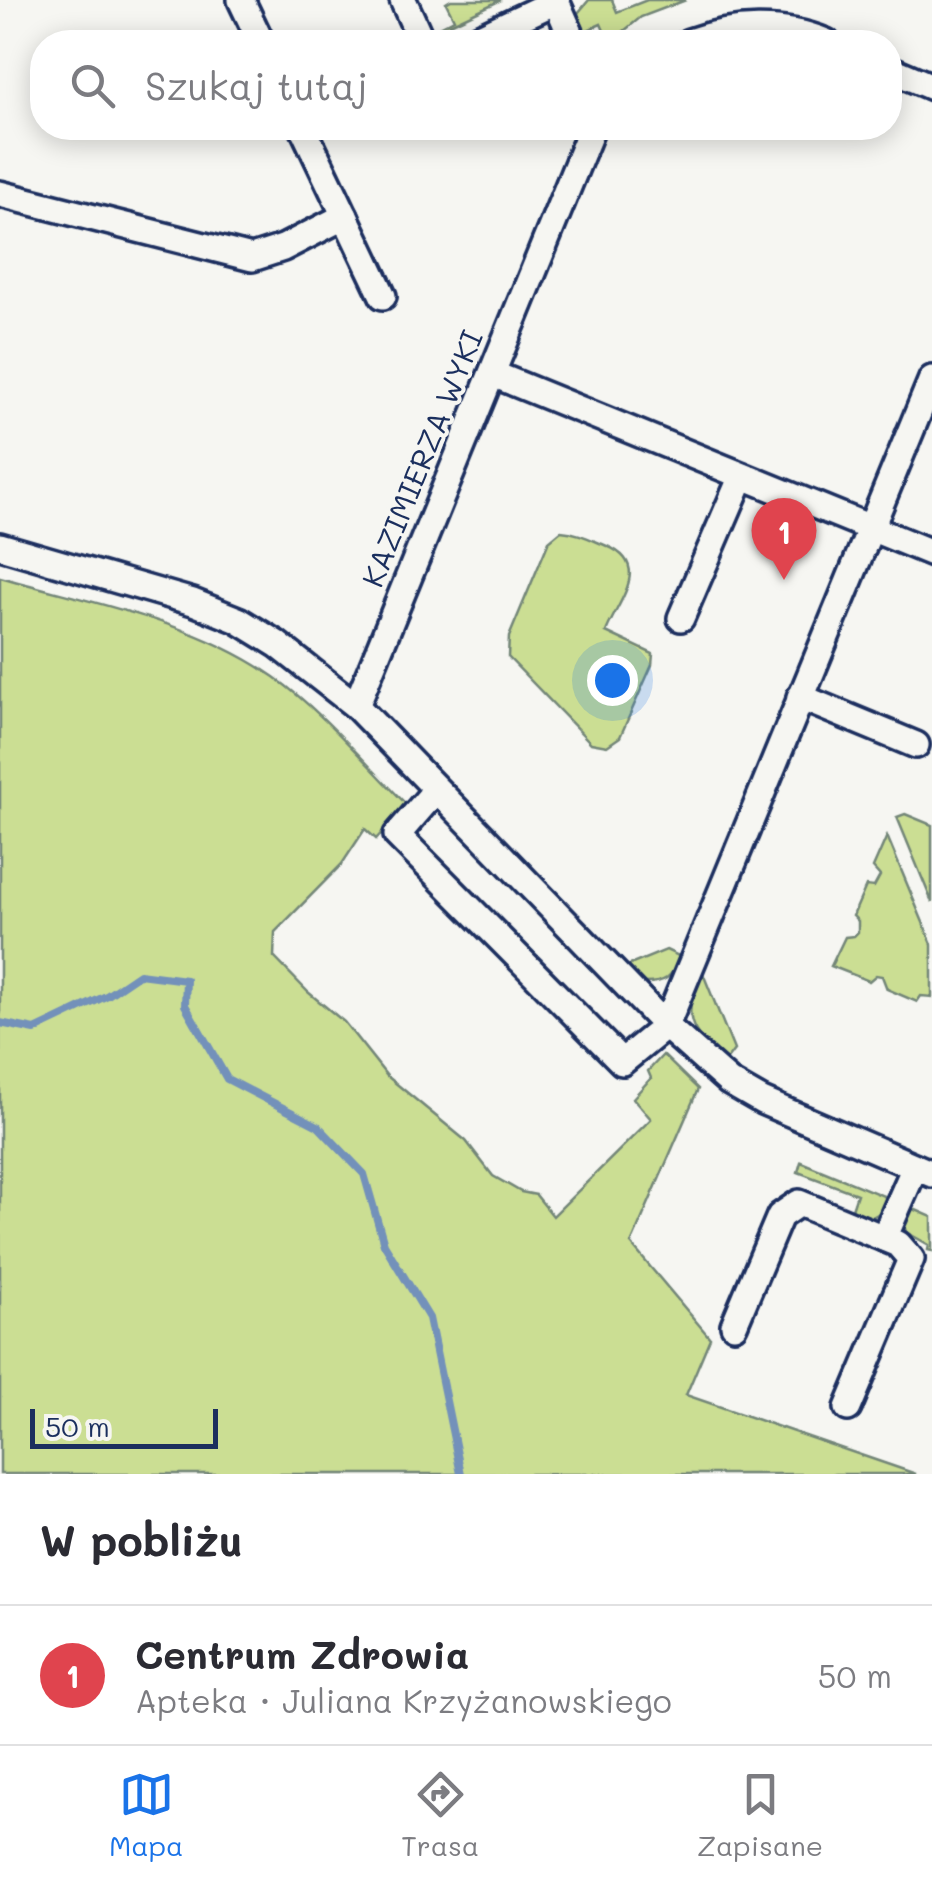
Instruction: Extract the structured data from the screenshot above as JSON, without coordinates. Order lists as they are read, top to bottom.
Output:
{
  "streets": {
    "street": ["KAZIMIERZA WYKI"]
  },
  "scale_bar": "50 m",
  "page": {
    "search": "Szukaj tutaj",
    "pins": "1",
    "scale": "50 m",
    "heading": "W pobliżu",
    "list": [
      {
        "mark": "1",
        "name": "Centrum Zdrowia",
        "note": "Apteka · Juliana Krzyżanowskiego",
        "value": "50 m"
      }
    ],
    "nav": ["Mapa", "Trasa", "Zapisane"]
  }
}
